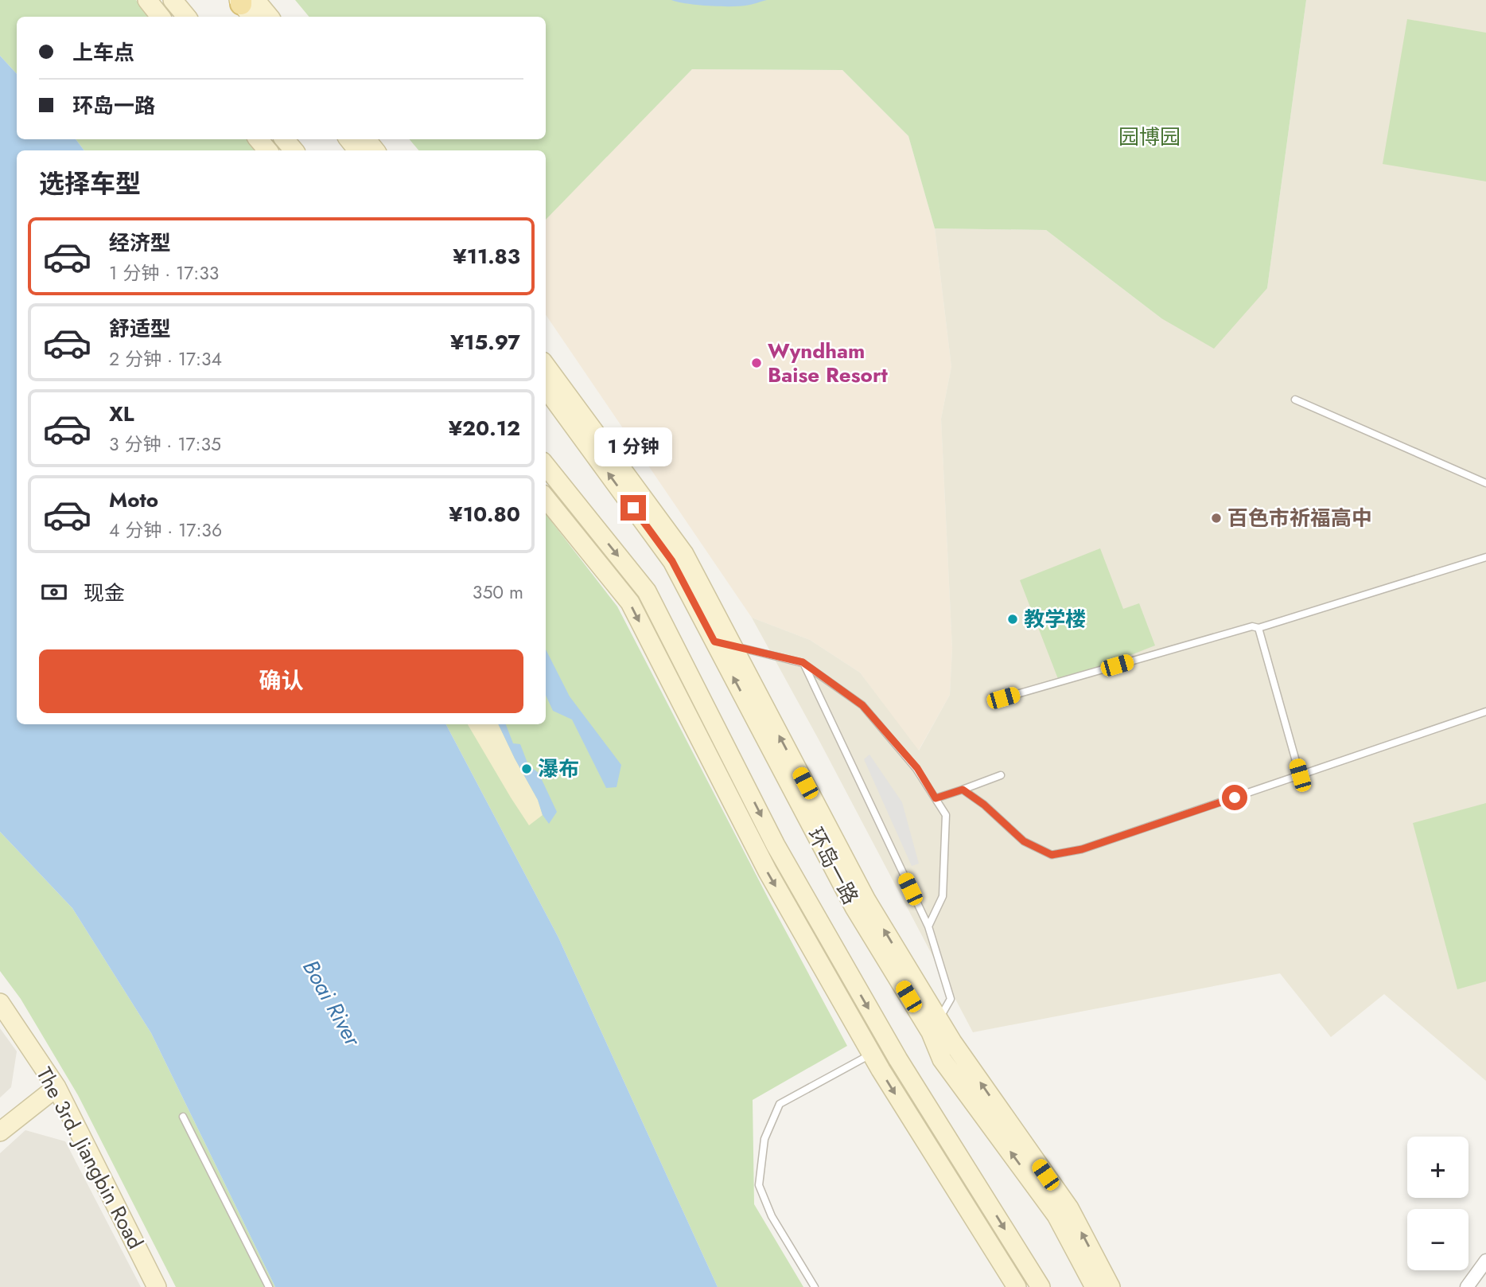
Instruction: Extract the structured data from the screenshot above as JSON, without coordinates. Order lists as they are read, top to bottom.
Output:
{
  "streets": {
    "main road": ["环岛一路", "The 3rd. Jiangbin Road"]
  },
  "water": ["Boai River"],
  "parks": ["园博园"],
  "places": [
    "Wyndham Baise Resort",
    "百色市祈福高中",
    "教学楼",
    "瀑布"
  ],
  "page": {
    "banner": ["上车点", "环岛一路"],
    "heading": "选择车型",
    "list": [
      {
        "name": "经济型",
        "note": "1 分钟 · 17:33",
        "value": "¥11.83"
      },
      {
        "name": "舒适型",
        "note": "2 分钟 · 17:34",
        "value": "¥15.97"
      },
      {
        "name": "XL",
        "note": "3 分钟 · 17:35",
        "value": "¥20.12"
      },
      {
        "name": "Moto",
        "note": "4 分钟 · 17:36",
        "value": "¥10.80"
      }
    ],
    "bubble": "1 分钟",
    "pay": ["现金", "350 m"],
    "buttons": "确认",
    "map_buttons": ["+", "−"]
  }
}
